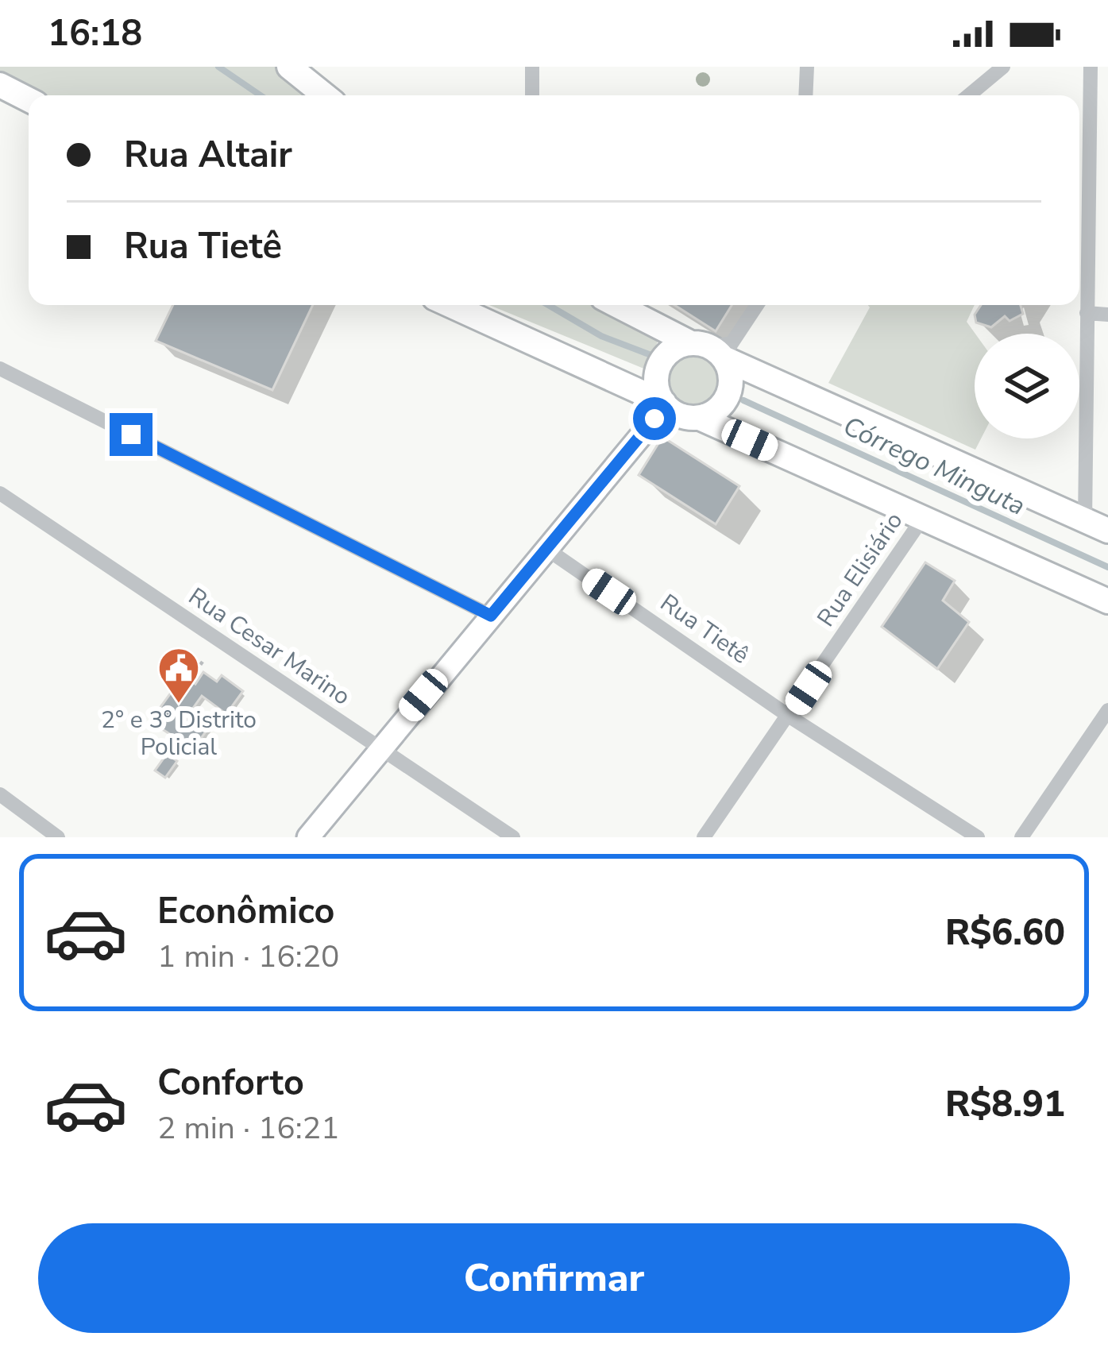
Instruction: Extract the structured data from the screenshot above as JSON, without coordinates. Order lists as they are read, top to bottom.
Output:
{
  "streets": {
    "street": ["Rua Elisiário", "Rua Tietê", "Rua Cesar Marino"]
  },
  "crossings": [
    ["Rua Elisiário", "Rua Tietê"]
  ],
  "water": ["Córrego Minguta"],
  "places": {
    "public building": ["2° e 3° Distrito Policial"]
  },
  "page": {
    "status": "16:18",
    "banner": ["Rua Altair", "Rua Tietê"],
    "list": [
      {
        "name": "Econômico",
        "note": "1 min · 16:20",
        "value": "R$6.60"
      },
      {
        "name": "Conforto",
        "note": "2 min · 16:21",
        "value": "R$8.91"
      }
    ],
    "buttons": "Confirmar"
  }
}
